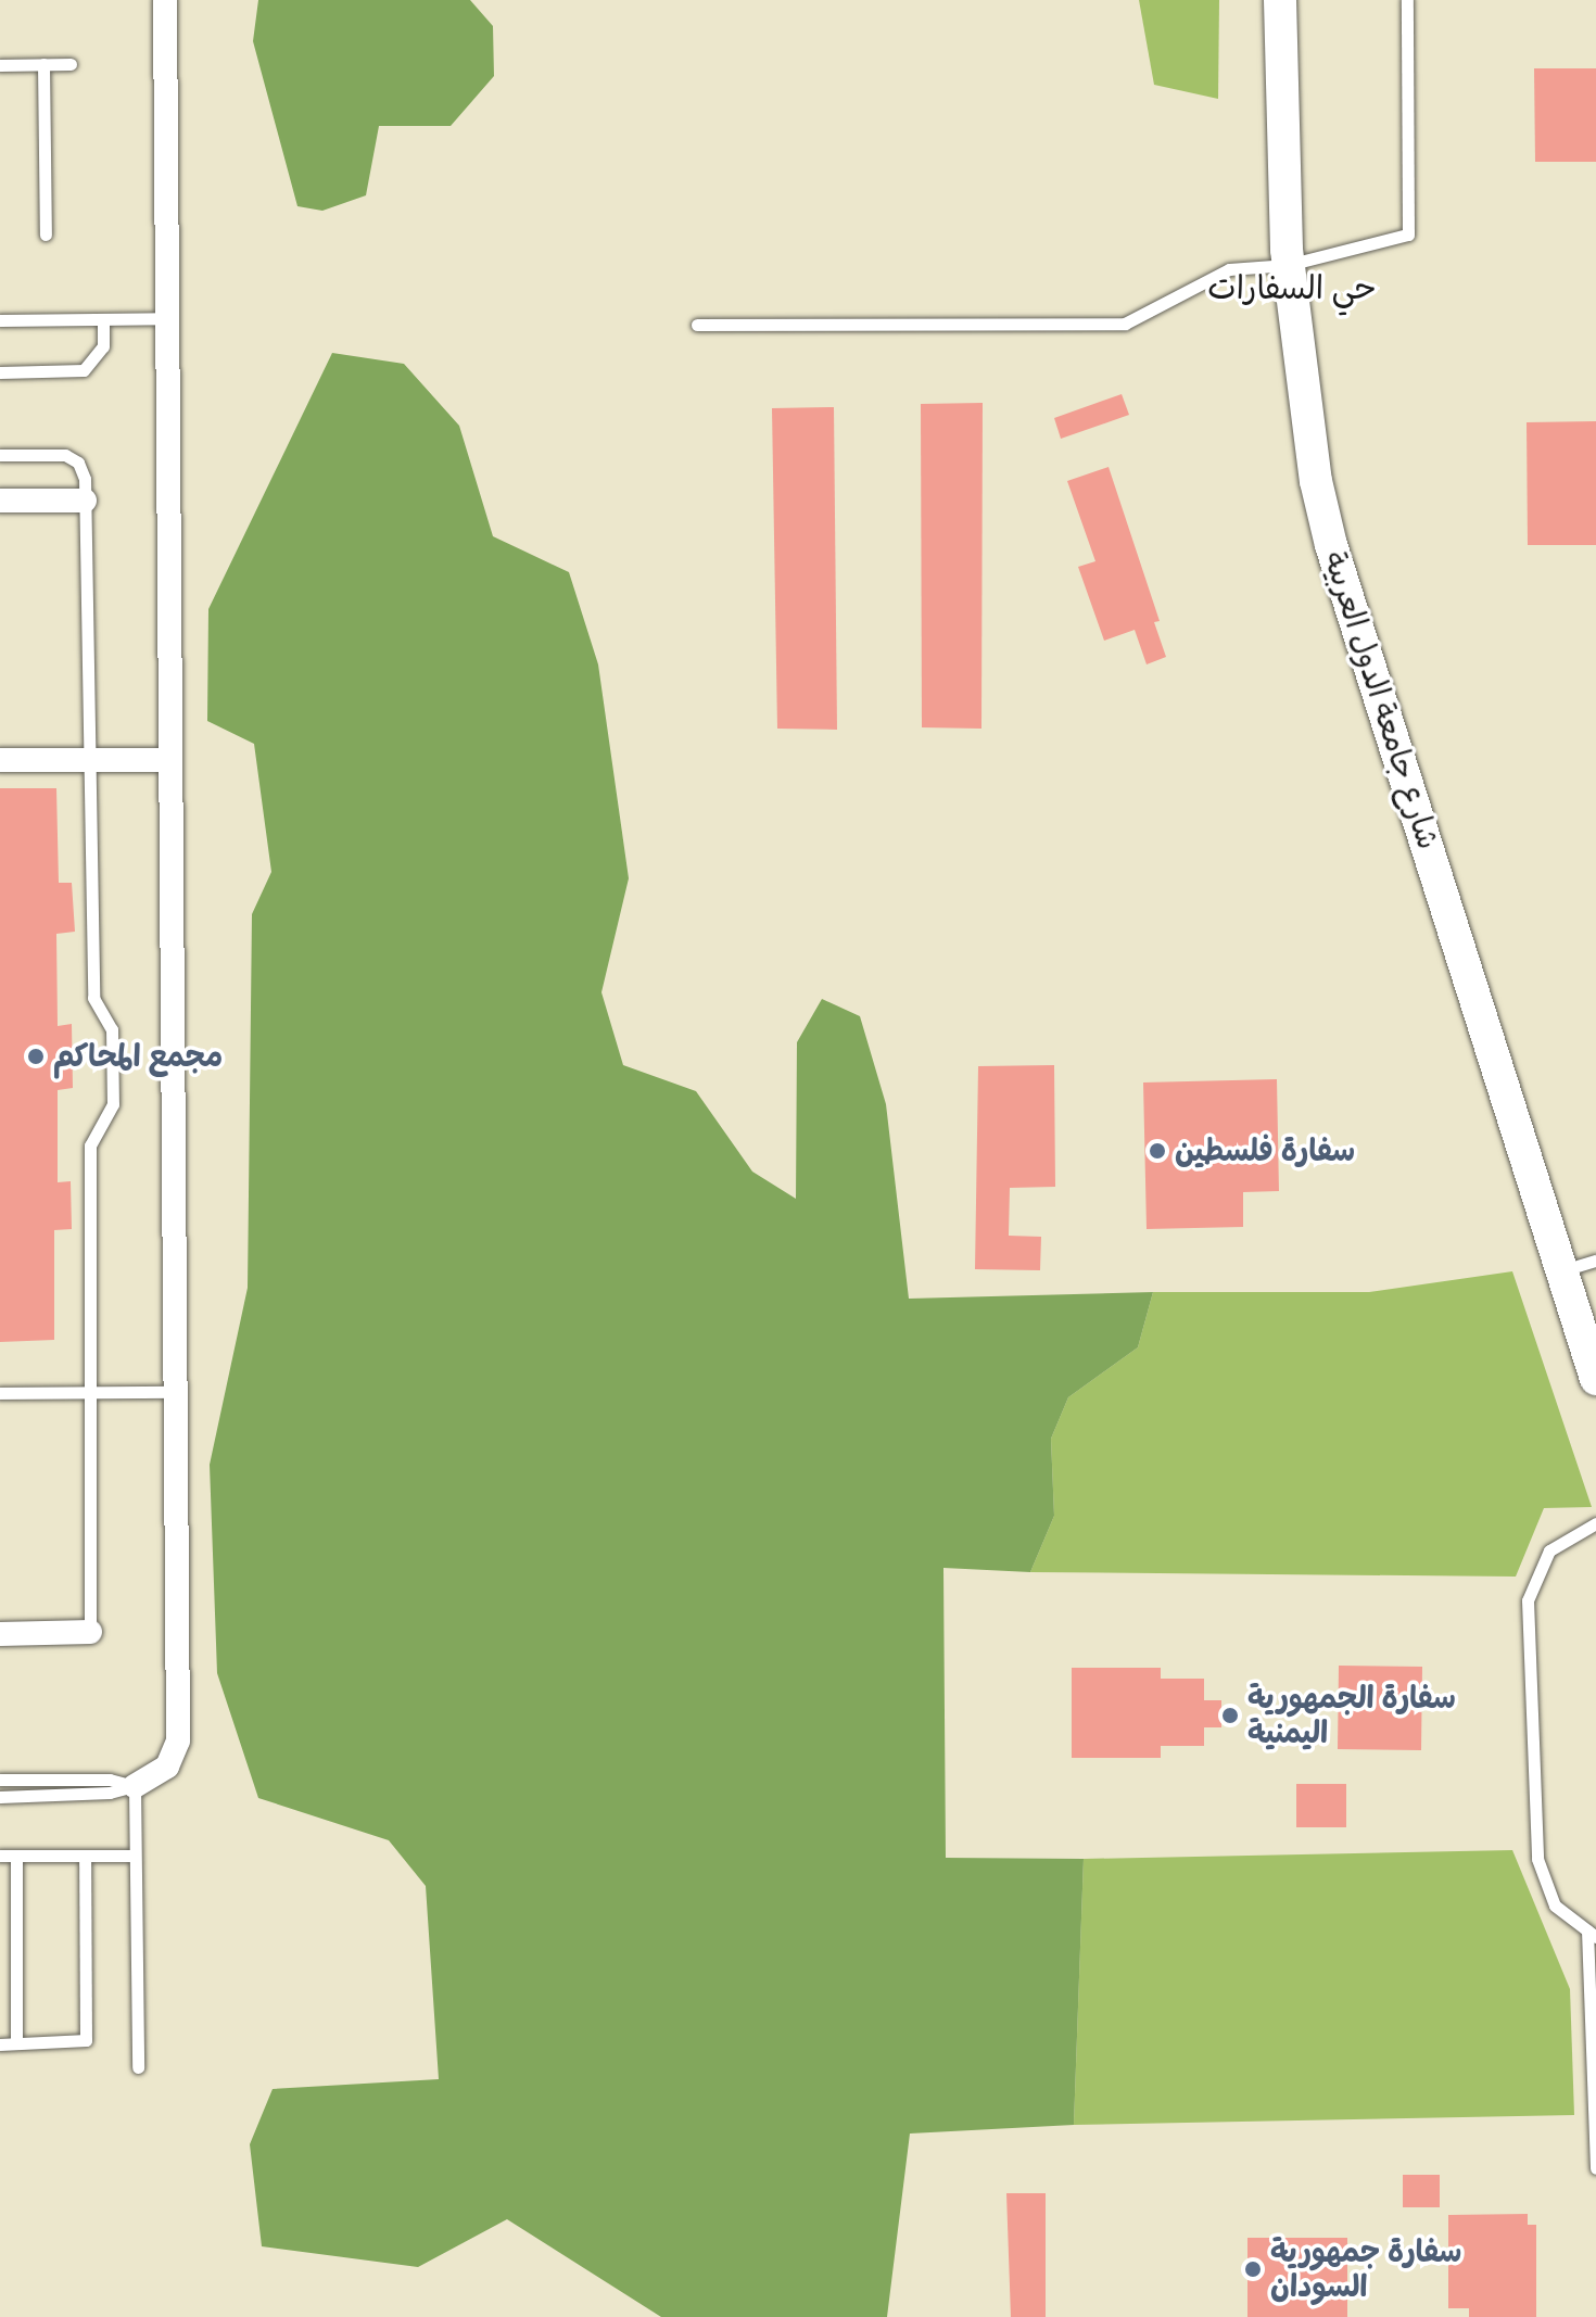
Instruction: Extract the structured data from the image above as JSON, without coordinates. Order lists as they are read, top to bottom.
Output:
{
  "streets": {
    "street": ["شارع جامعة الدول العربية"]
  },
  "districts": ["حي السفارات"],
  "places": [
    "مجمع المحاكم",
    "سفارة فلسطين",
    "سفارة الجمهورية اليمنية",
    "سفارة جمهورية السودان"
  ]
}
